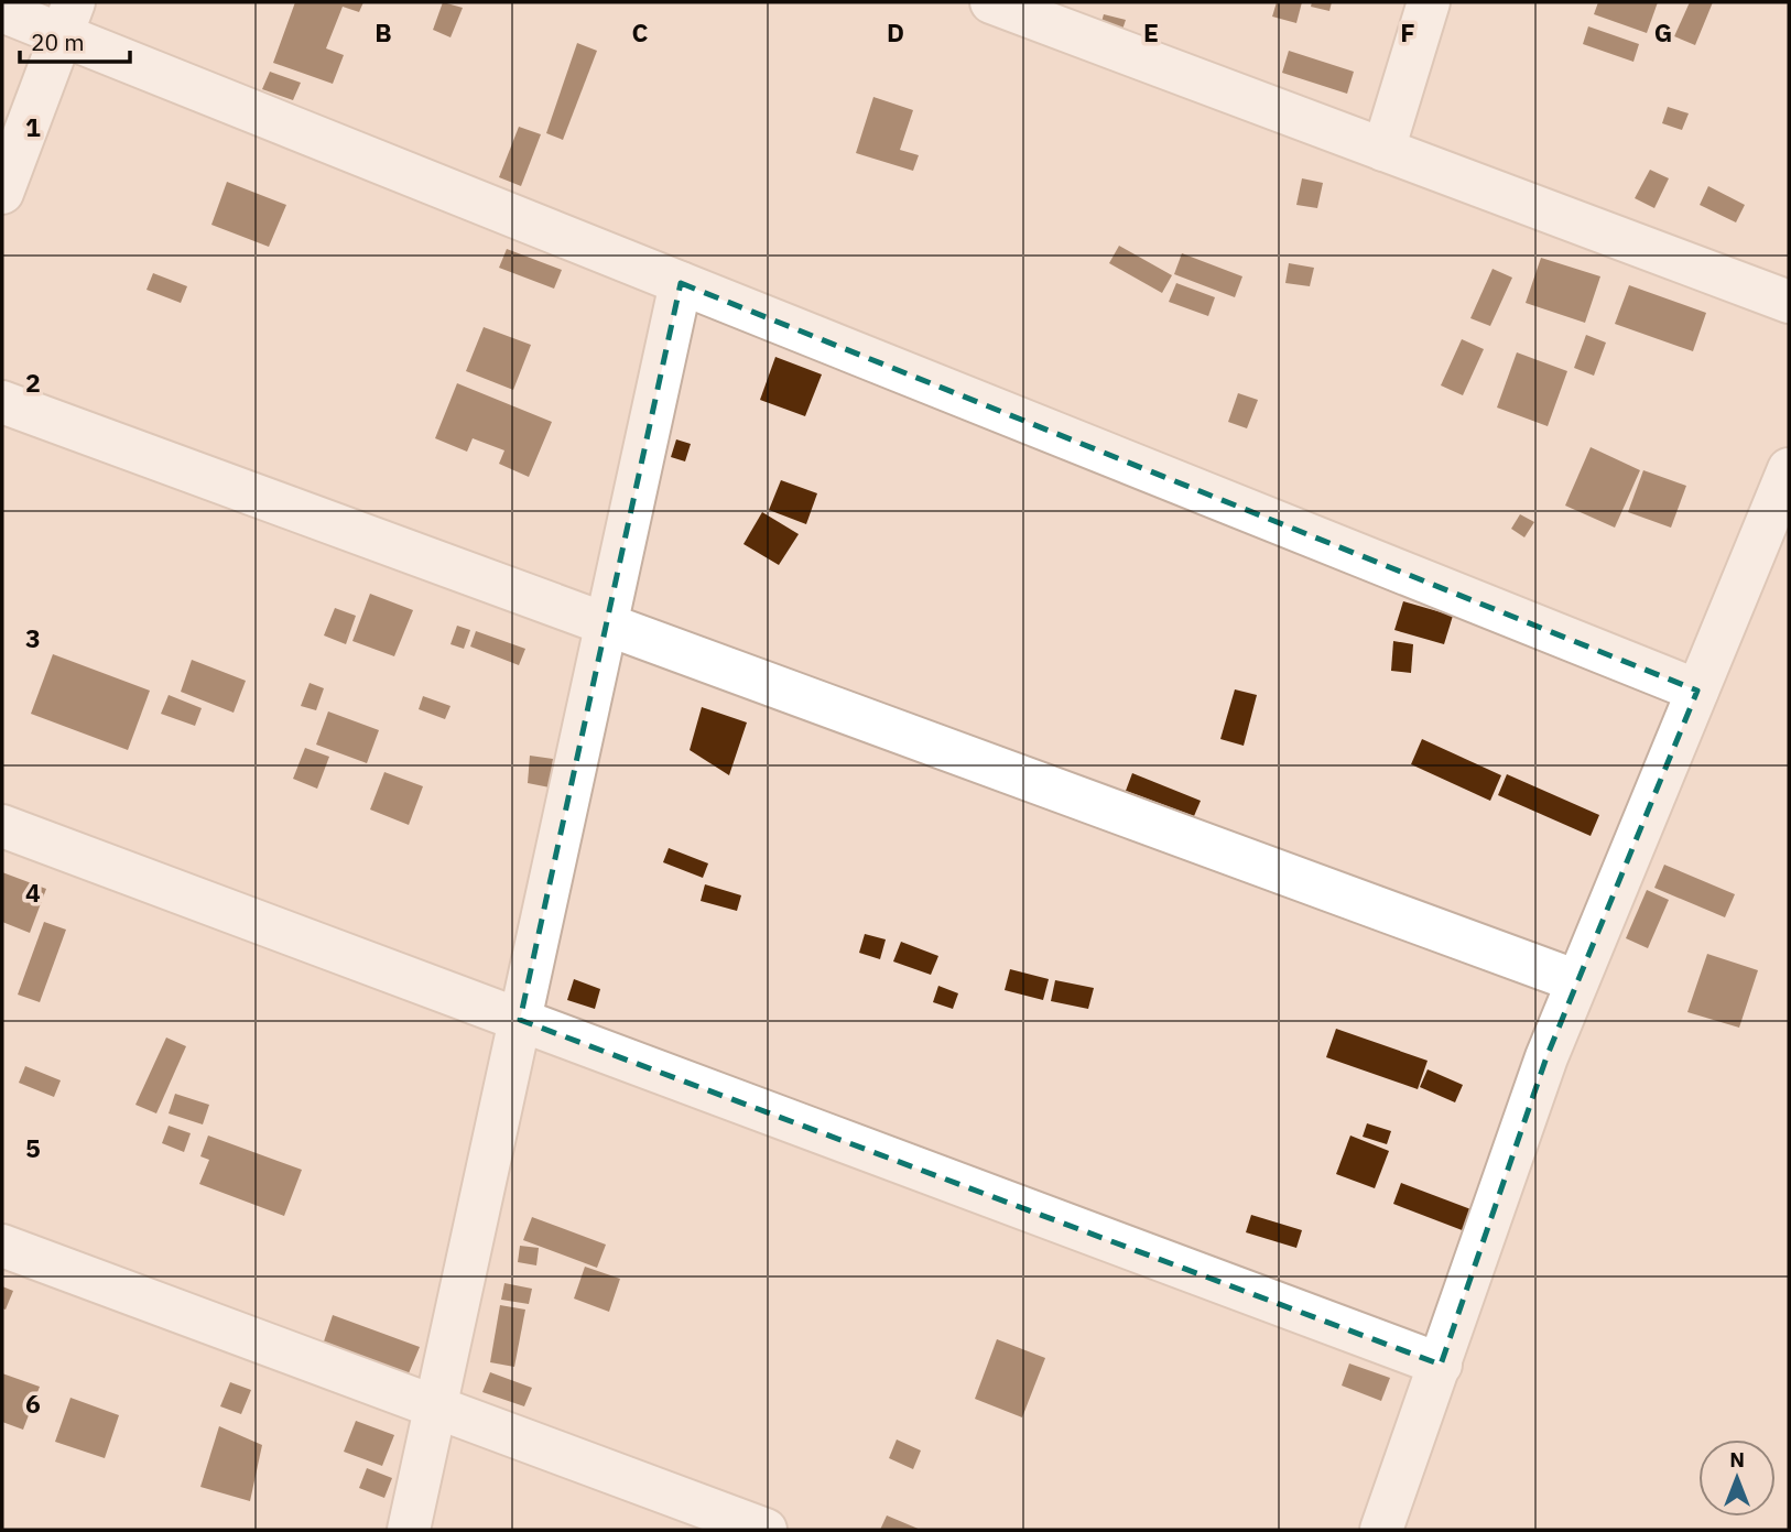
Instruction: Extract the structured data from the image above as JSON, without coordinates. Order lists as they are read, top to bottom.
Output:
{
  "scale_bar": "20 m",
  "north": "top",
  "grid": {
    "columns": [
      "B",
      "C",
      "D",
      "E",
      "F",
      "G"
    ],
    "rows": [
      "1",
      "2",
      "3",
      "4",
      "5",
      "6"
    ]
  }
}
